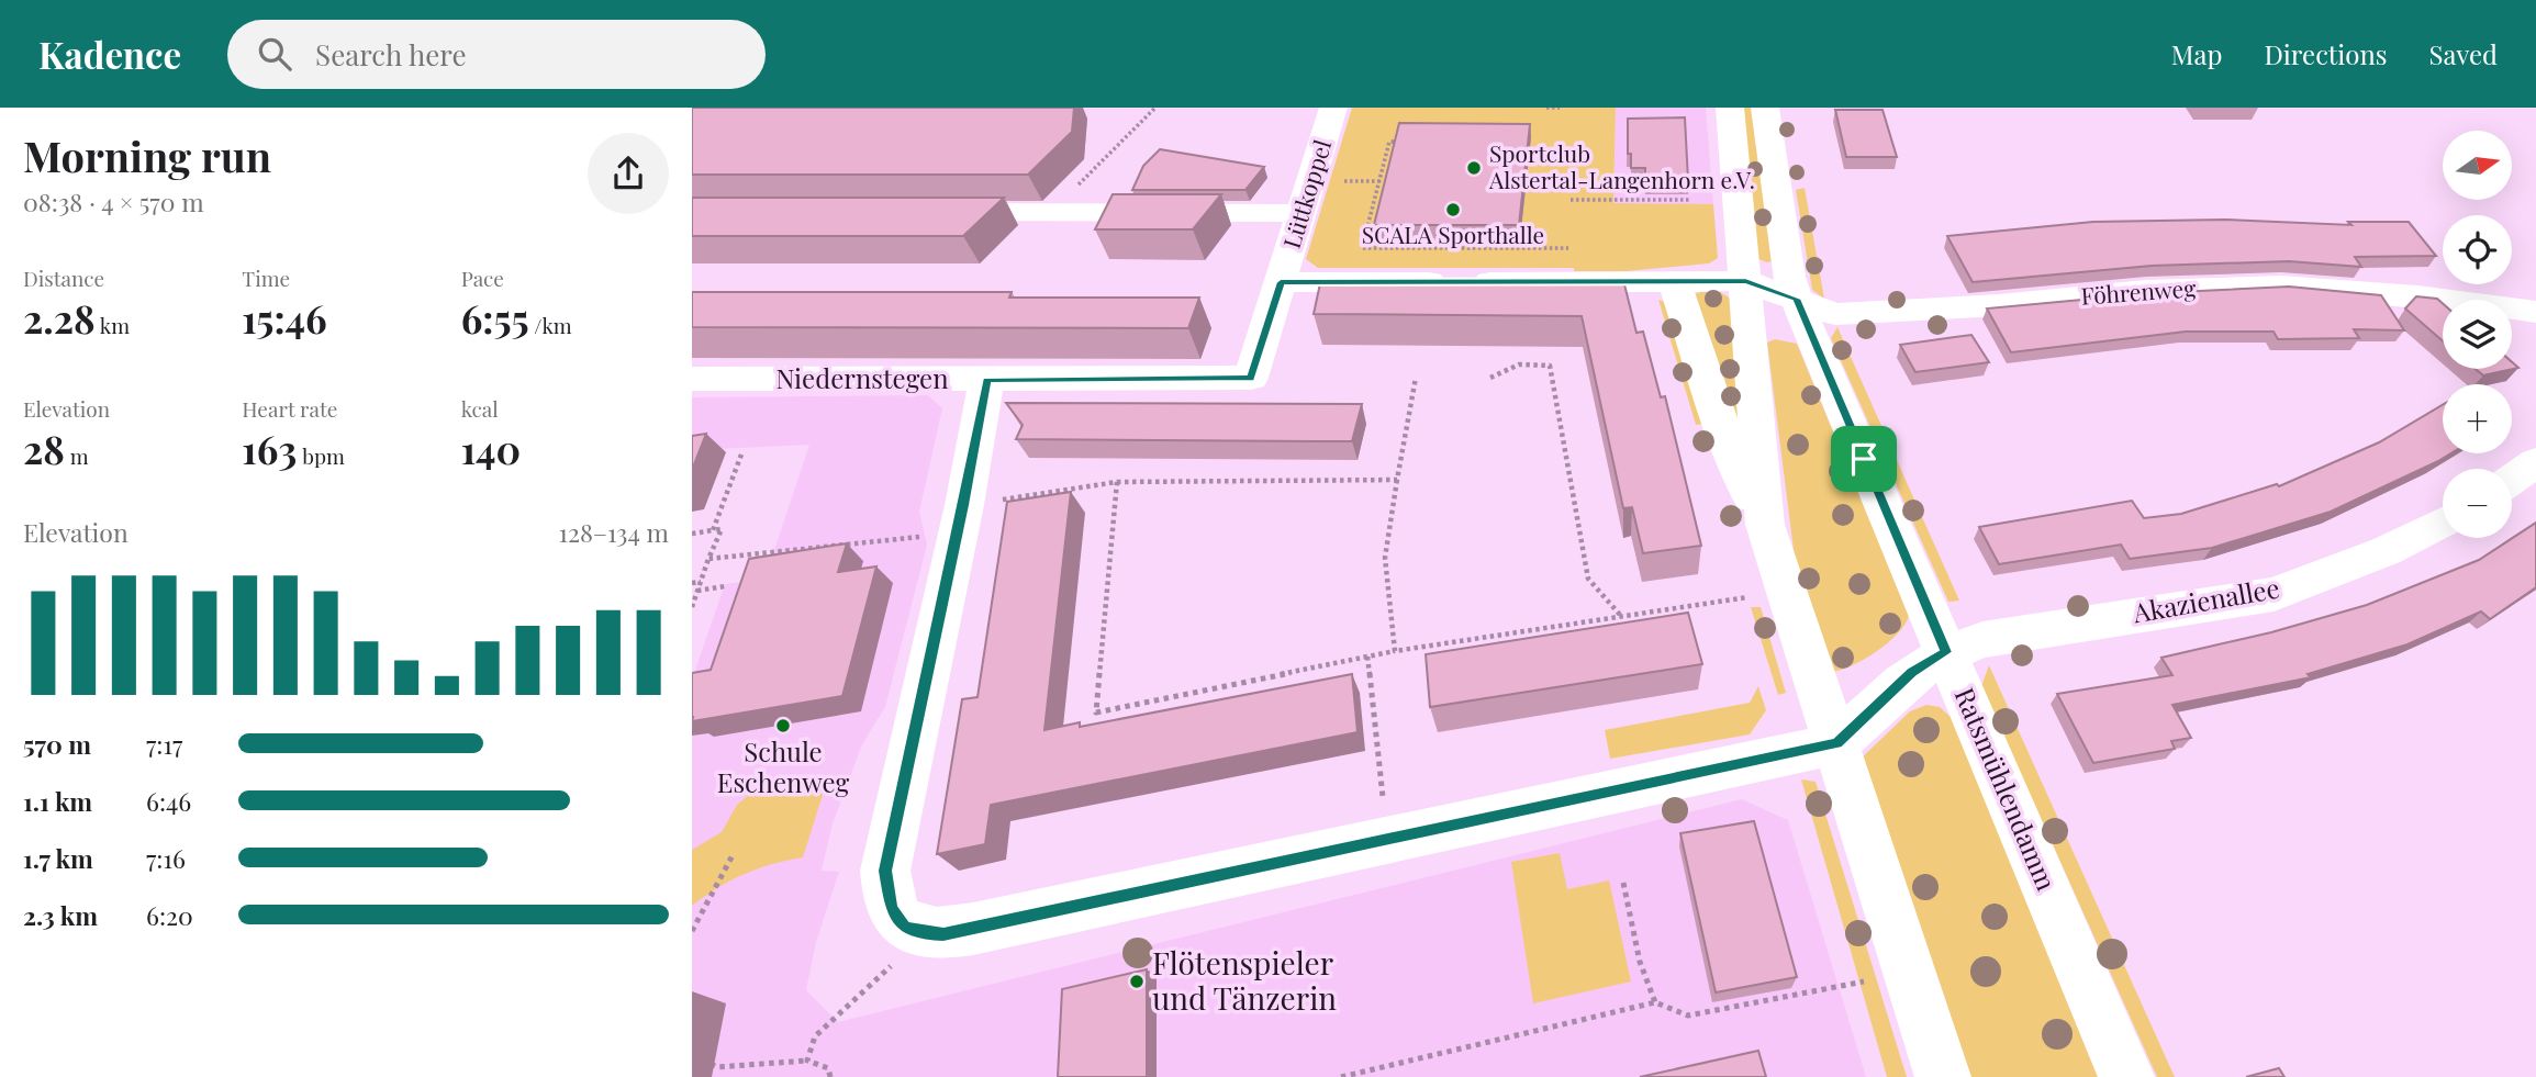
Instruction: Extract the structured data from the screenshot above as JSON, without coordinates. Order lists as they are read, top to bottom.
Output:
{
  "streets": {
    "street": [
      "Lüttkoppel",
      "Föhrenweg",
      "Niedernstegen",
      "Akazienallee",
      "Ratsmühlendamm"
    ]
  },
  "crossings": [
    ["Lüttkoppel", "Niedernstegen"],
    ["Föhrenweg", "Ratsmühlendamm"],
    ["Akazienallee", "Ratsmühlendamm"]
  ],
  "places": [
    "Sportclub Alstertal-Langenhorn e.V.",
    "SCALA Sporthalle",
    "Schule Eschenweg",
    "Flötenspieler und Tänzerin"
  ],
  "north": "right",
  "page": {
    "header": "Kadence",
    "search": "Search here",
    "nav": ["Map", "Directions", "Saved"],
    "heading": ["Morning run", "08:38 · 4 × 570 m"],
    "map_buttons": ["+", "−"],
    "stats": [
      ["Distance", "2.28 km"],
      ["Time", "15:46"],
      ["Pace", "6:55 /km"],
      ["Elevation", "28 m"],
      ["Heart rate", "163 bpm"],
      ["kcal", "140"]
    ],
    "chart": ["Elevation", "128–134 m"],
    "list": [
      {
        "name": "570 m",
        "note": "7:17"
      },
      {
        "name": "1.1 km",
        "note": "6:46"
      },
      {
        "name": "1.7 km",
        "note": "7:16"
      },
      {
        "name": "2.3 km",
        "note": "6:20"
      }
    ]
  }
}
